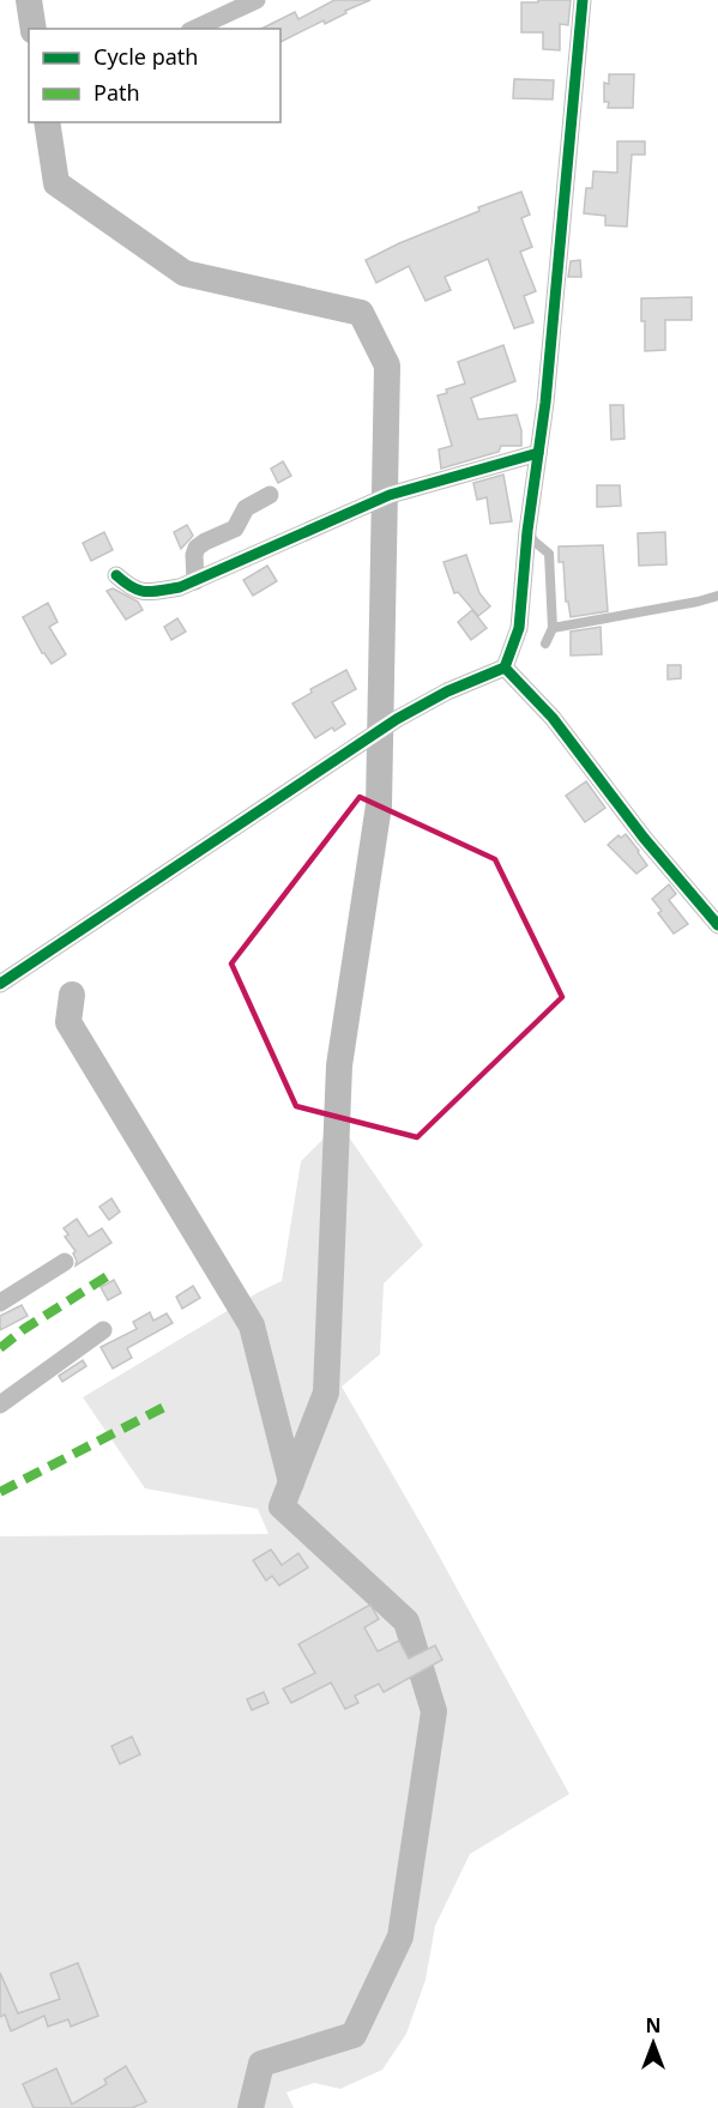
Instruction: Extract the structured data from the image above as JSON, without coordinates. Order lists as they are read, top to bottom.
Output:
{
  "legend": ["Cycle path", "Path"],
  "north": "top"
}
